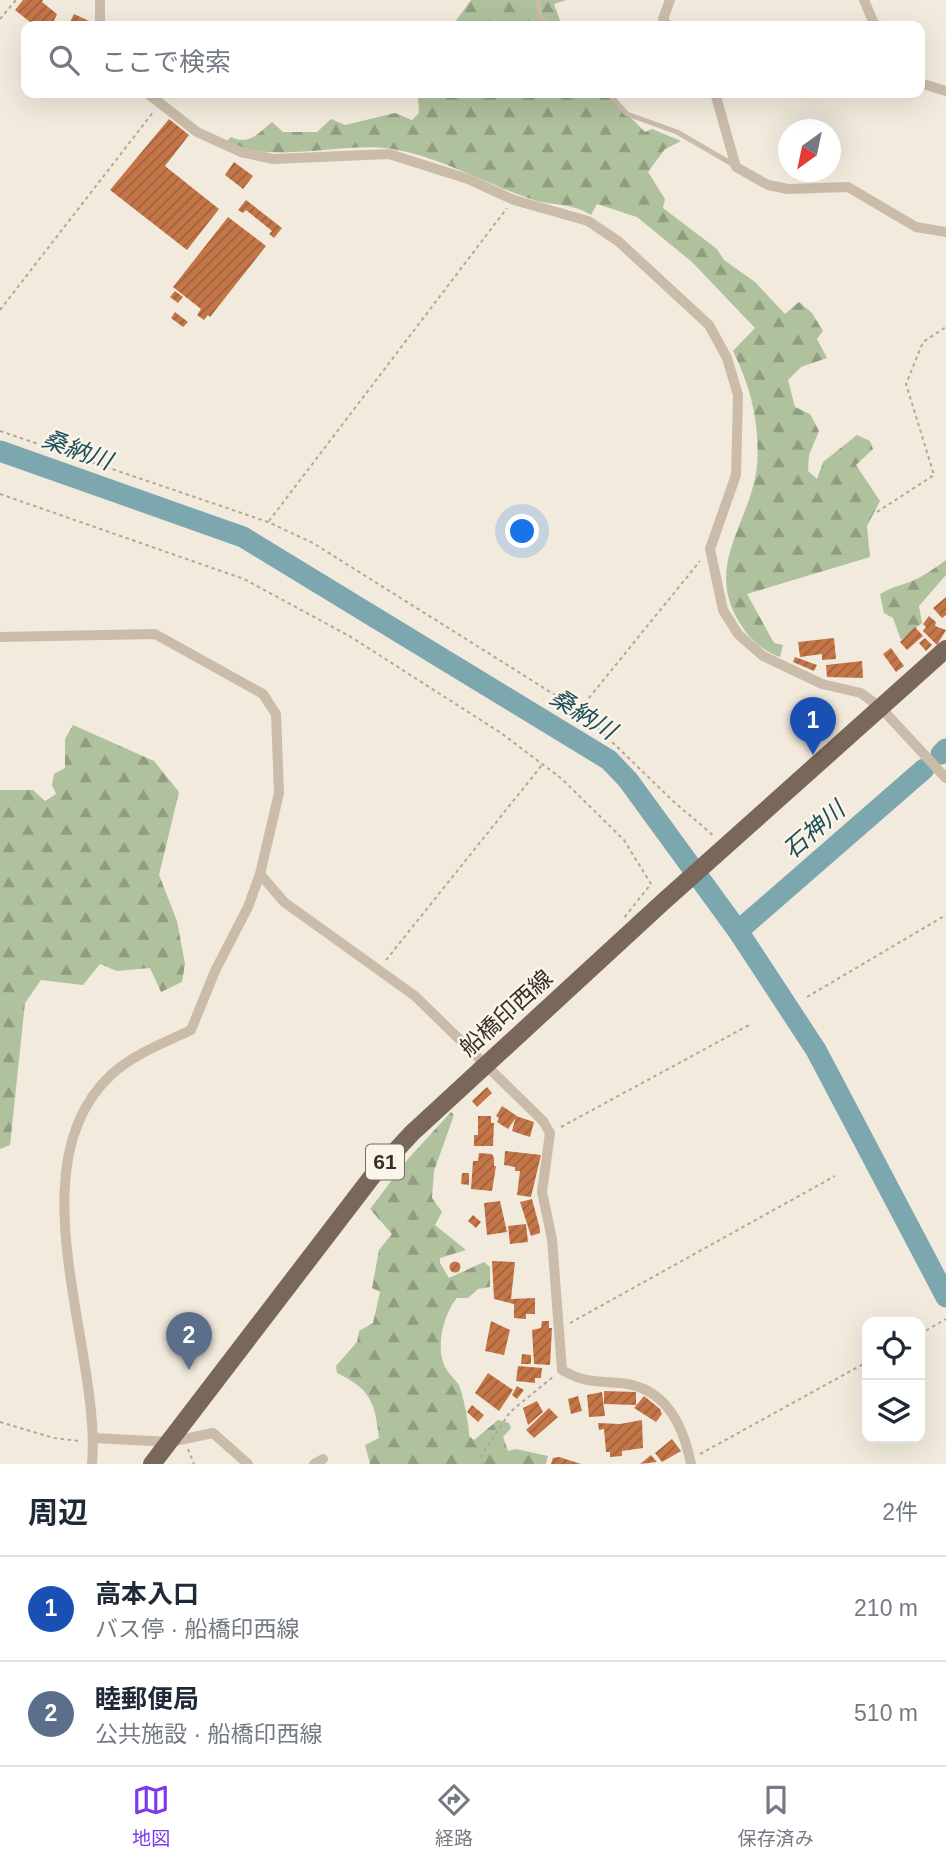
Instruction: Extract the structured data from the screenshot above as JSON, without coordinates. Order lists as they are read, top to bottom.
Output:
{
  "streets": {
    "main road": ["船橋印西線", "61"]
  },
  "water": ["桑納川", "石神川"],
  "north": "bottom left",
  "page": {
    "search": "ここで検索",
    "pins": ["1", "2"],
    "heading": ["周辺", "2件"],
    "list": [
      {
        "mark": "1",
        "name": "高本入口",
        "note": "バス停 · 船橋印西線",
        "value": "210 m"
      },
      {
        "mark": "2",
        "name": "睦郵便局",
        "note": "公共施設 · 船橋印西線",
        "value": "510 m"
      }
    ],
    "nav": ["地図", "経路", "保存済み"]
  }
}
